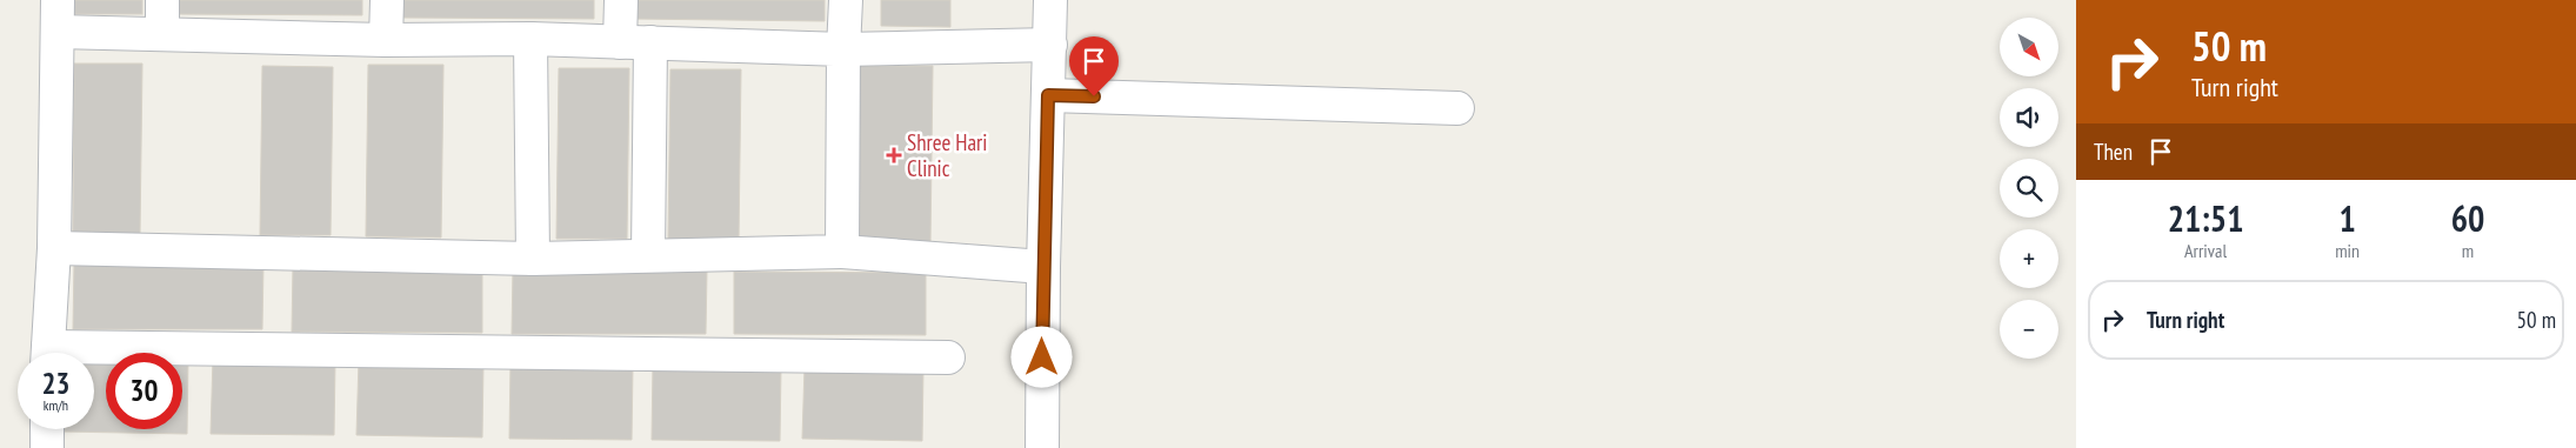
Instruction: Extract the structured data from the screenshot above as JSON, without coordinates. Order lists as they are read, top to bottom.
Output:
{
  "places": {
    "health": ["Shree Hari Clinic"]
  },
  "north": "bottom right",
  "page": {
    "turn": ["50 m", "Turn right"],
    "map_buttons": ["+", "−"],
    "then": "Then",
    "eta": [
      "21:51",
      "Arrival",
      "1",
      "min",
      "60",
      "m"
    ],
    "list": [
      {
        "name": "Turn right",
        "value": "50 m"
      }
    ],
    "speed": "23 km/h",
    "limit": "30"
  }
}
